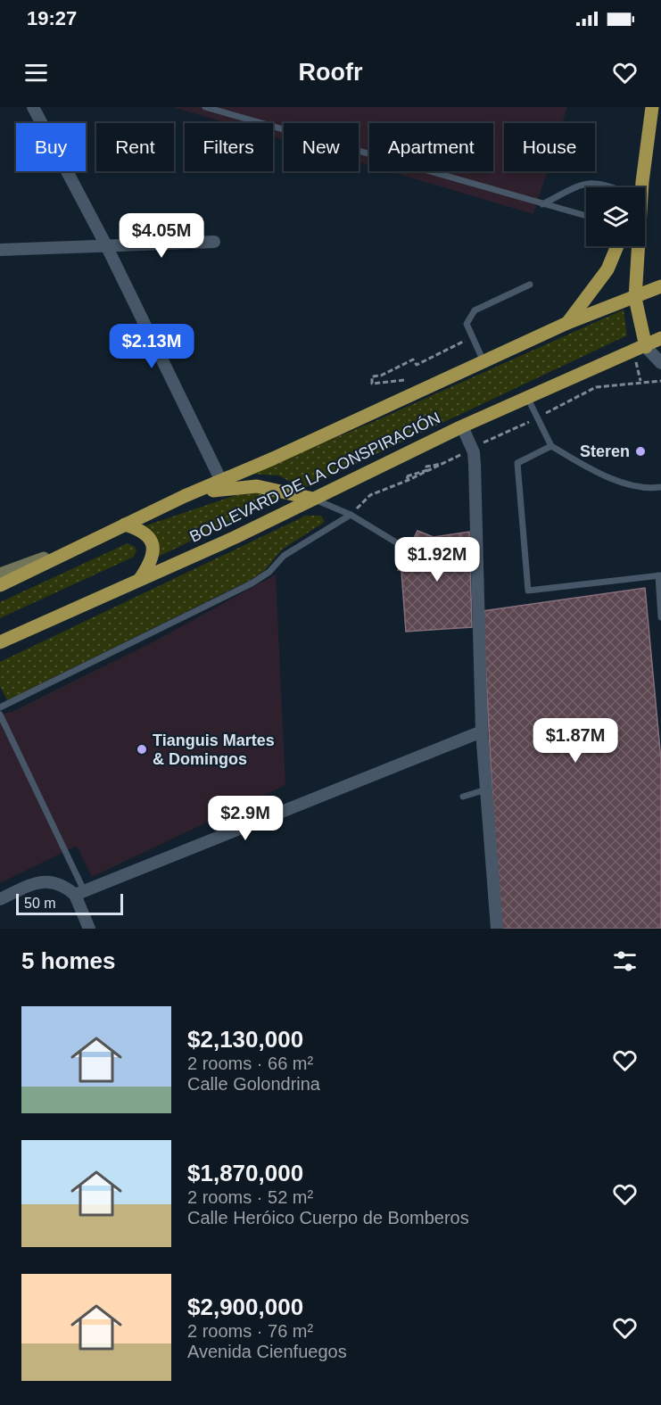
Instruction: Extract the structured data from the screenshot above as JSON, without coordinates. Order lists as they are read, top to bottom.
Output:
{
  "streets": {
    "main road": ["BOULEVARD DE LA CONSPIRACIÓN"]
  },
  "places": ["Steren", "Tianguis Martes & Domingos"],
  "scale_bar": "50 m",
  "page": {
    "status": "19:27",
    "header": "Roofr",
    "chip": [
      "Buy",
      "Rent",
      "Filters",
      "New",
      "Apartment",
      "House"
    ],
    "price": [
      "$4.05M",
      "$2.13M",
      "$1.92M",
      "$1.87M",
      "$2.9M"
    ],
    "scale": "50 m",
    "heading": "5 homes",
    "list": [
      {
        "name": "$2,130,000",
        "note": "2 rooms · 66 m² · Calle Golondrina"
      },
      {
        "name": "$1,870,000",
        "note": "2 rooms · 52 m² · Calle Heróico Cuerpo de Bomberos"
      },
      {
        "name": "$2,900,000",
        "note": "2 rooms · 76 m² · Avenida Cienfuegos"
      }
    ]
  }
}
